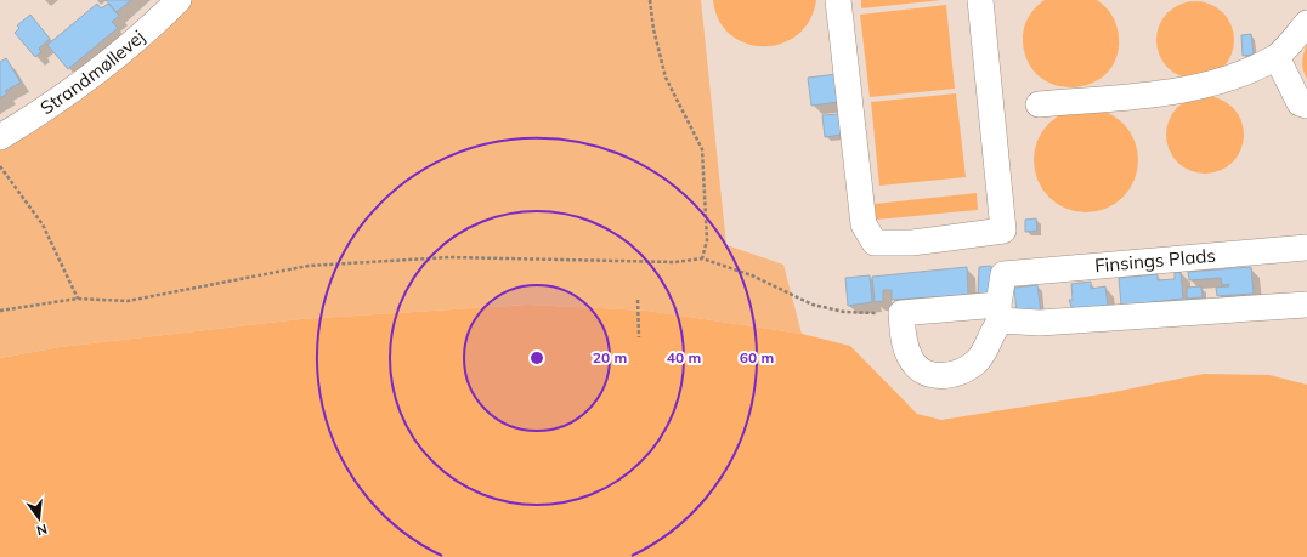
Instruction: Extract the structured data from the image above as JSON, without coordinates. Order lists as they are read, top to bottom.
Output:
{
  "streets": {
    "street": ["Strandmøllevej", "Finsings Plads"]
  },
  "north": "bottom",
  "rings": ["20 m", "40 m", "60 m"]
}
